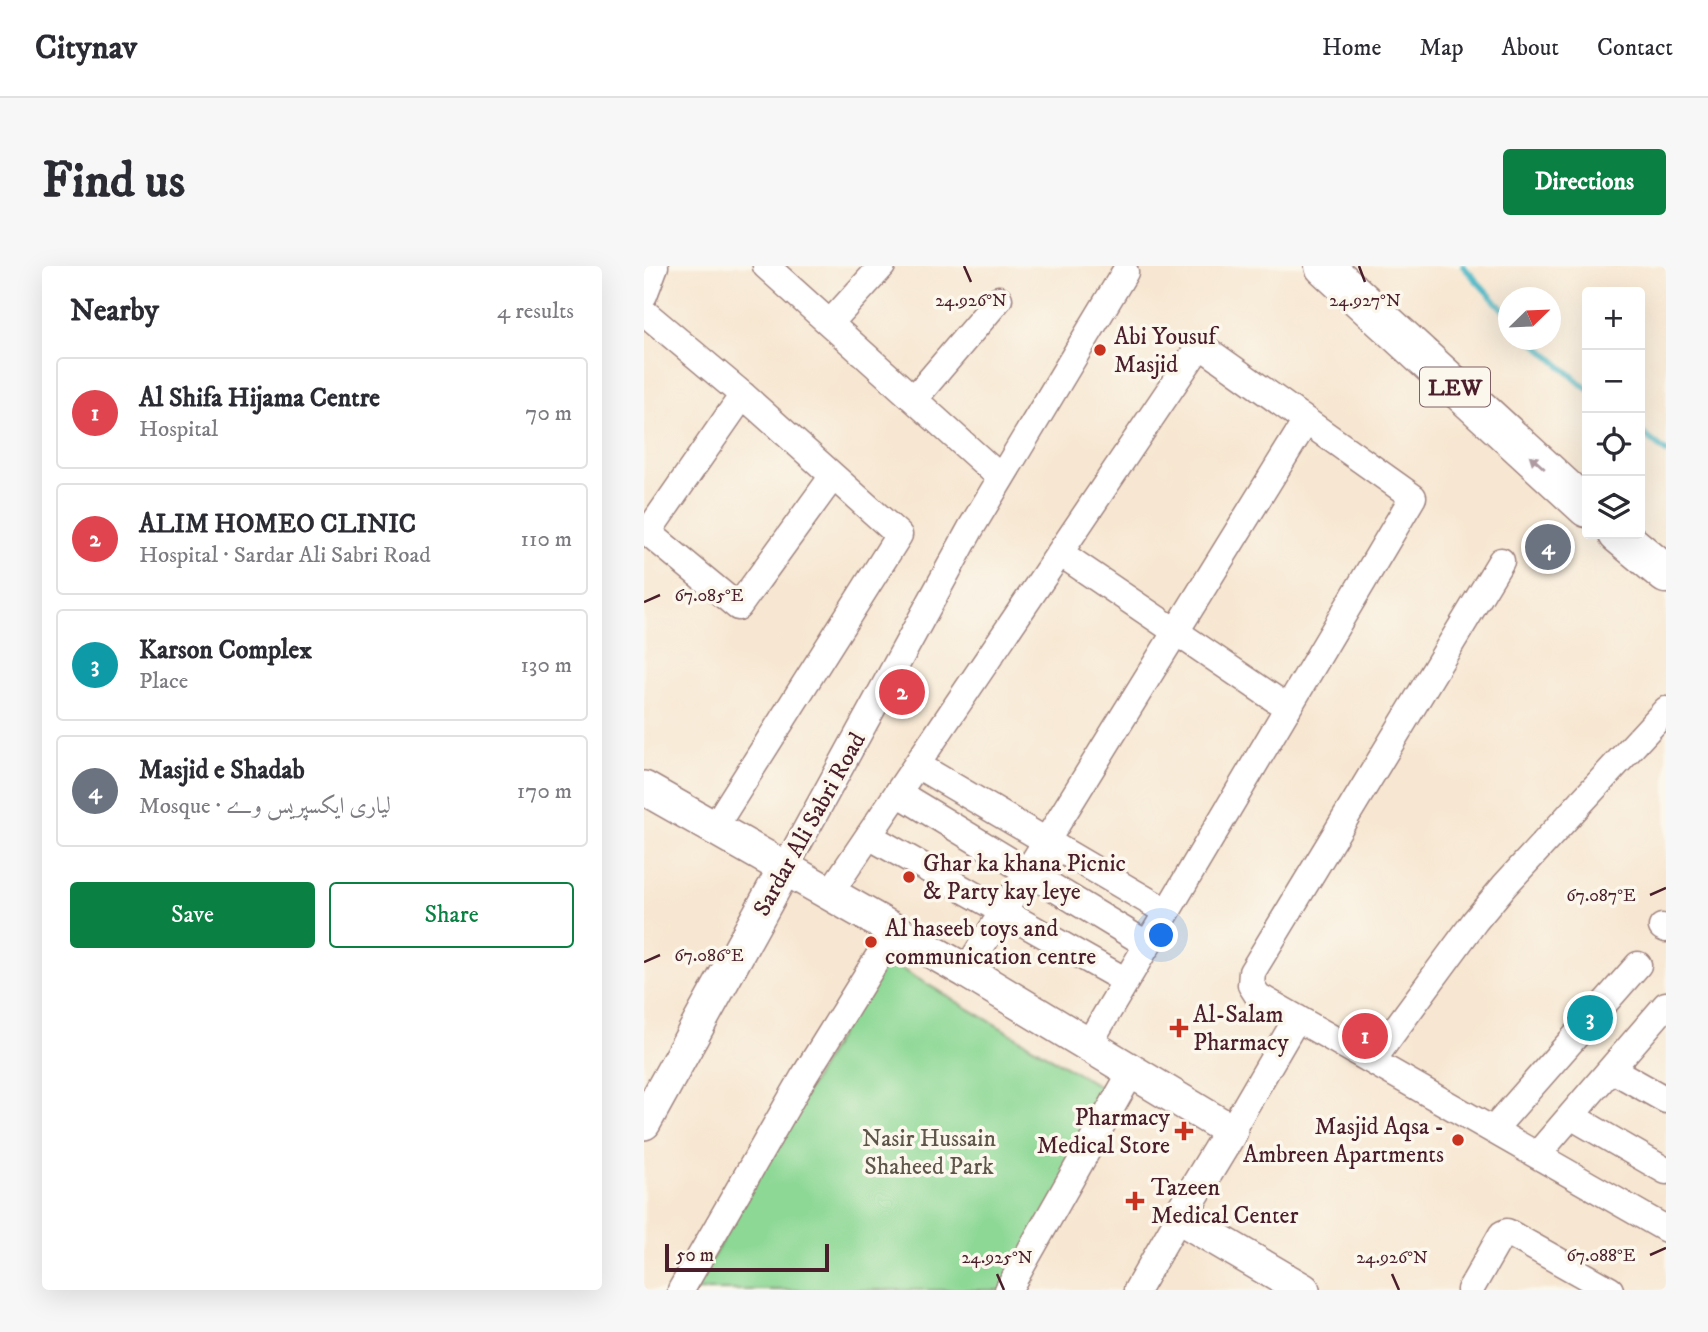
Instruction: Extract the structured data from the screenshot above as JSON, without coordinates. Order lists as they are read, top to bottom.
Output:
{
  "streets": {
    "highway": ["LEW"],
    "street": ["Sardar Ali Sabri Road"]
  },
  "parks": ["Nasir Hussain Shaheed Park"],
  "places": {
    "other": [
      "Abi Yousuf Masjid",
      "Ghar ka khana Picnic & Party kay leye",
      "Al haseeb toys and communication centre",
      "Masjid Aqsa - Ambreen Apartments"
    ],
    "health": ["Al-Salam Pharmacy", "Pharmacy Medical Store", "Tazeen Medical Center"]
  },
  "scale_bar": "50 m",
  "north": "top right",
  "page": {
    "header": "Citynav",
    "nav": [
      "Home",
      "Map",
      "About",
      "Contact"
    ],
    "buttons": [
      "Directions",
      ["Save", "Share"]
    ],
    "title": "Find us",
    "heading": ["Nearby", "4 results"],
    "map_buttons": ["+", "−"],
    "list": [
      {
        "mark": "1",
        "name": "Al Shifa Hijama Centre",
        "note": "Hospital",
        "value": "70 m"
      },
      {
        "mark": "2",
        "name": "ALIM HOMEO CLINIC",
        "note": "Hospital · Sardar Ali Sabri Road",
        "value": "110 m"
      },
      {
        "mark": "3",
        "name": "Karson Complex",
        "note": "Place",
        "value": "130 m"
      },
      {
        "mark": "4",
        "name": "Masjid e Shadab",
        "note": "Mosque · لیاری ایکسپریس وے",
        "value": "170 m"
      }
    ],
    "pins": [
      "4",
      "2",
      "3",
      "1"
    ],
    "scale": "50 m"
  },
  "coordinates": [
    "24.926°N",
    "24.927°N",
    "67.085°E",
    "67.087°E",
    "67.086°E",
    "67.088°E",
    "24.925°N"
  ]
}
